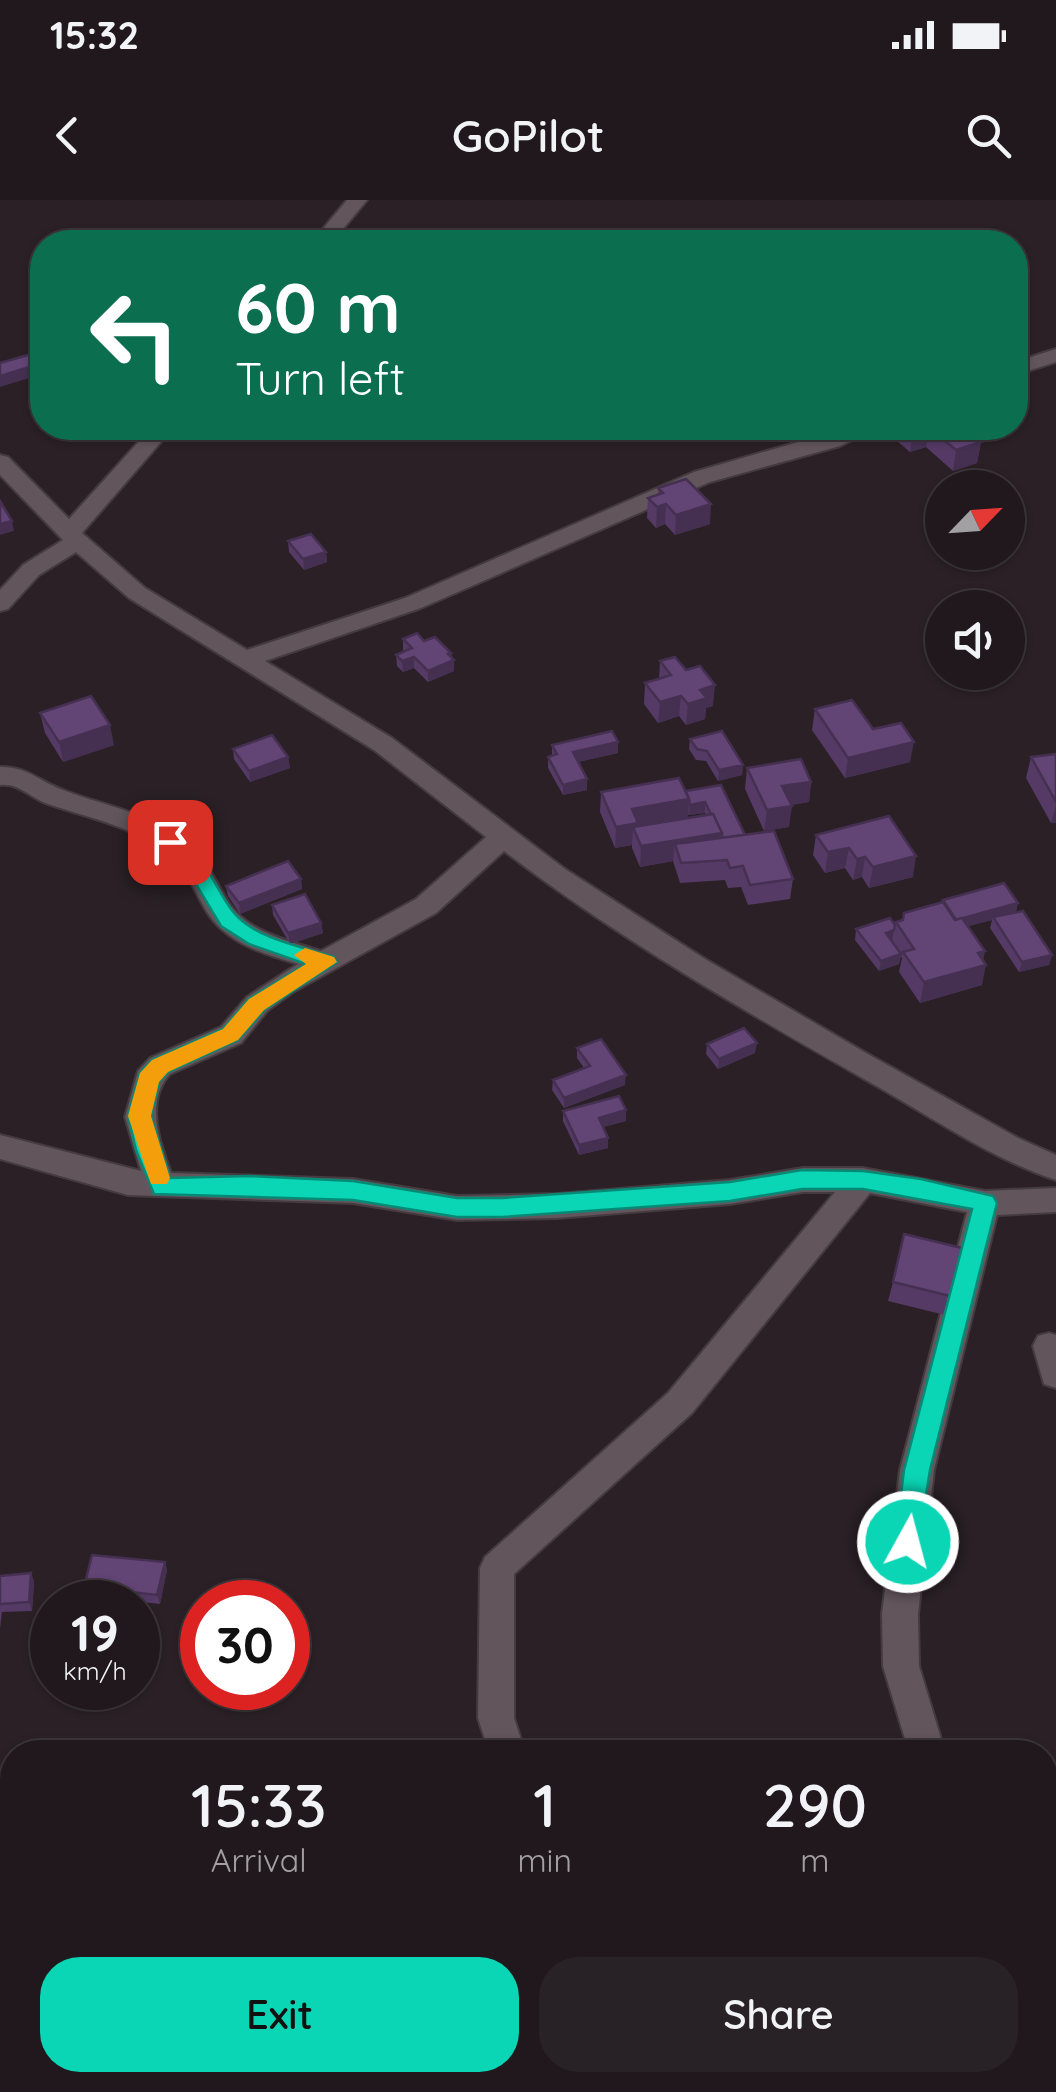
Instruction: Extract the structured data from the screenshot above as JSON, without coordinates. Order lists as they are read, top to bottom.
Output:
{
  "north": "top right",
  "page": {
    "status": "15:32",
    "header": "GoPilot",
    "turn": ["60 m", "Turn left"],
    "speed": "19 km/h",
    "limit": "30",
    "eta": [
      "15:33",
      "Arrival",
      "1",
      "min",
      "290",
      "m"
    ],
    "buttons": ["Exit", "Share"]
  }
}
